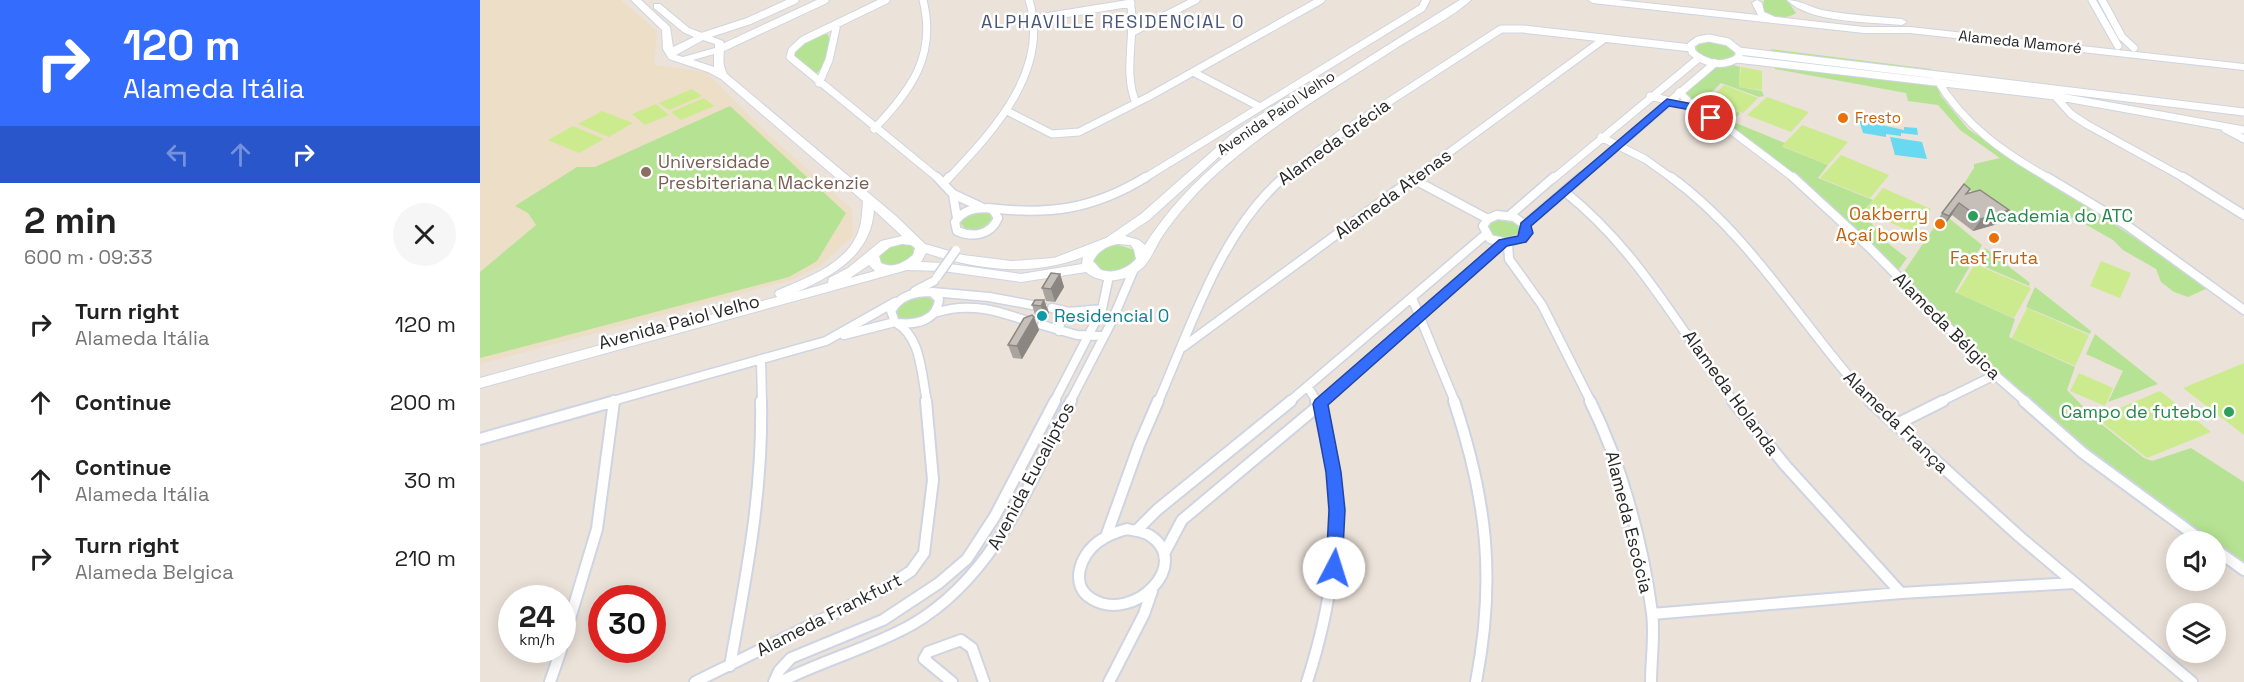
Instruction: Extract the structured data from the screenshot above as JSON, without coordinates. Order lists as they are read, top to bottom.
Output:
{
  "streets": {
    "main road": ["Alameda Mamoré", "Avenida Paiol Velho"],
    "street": [
      "Alameda Grécia",
      "Alameda Atenas",
      "Alameda Bélgica",
      "Alameda Holanda",
      "Alameda França",
      "Avenida Eucaliptos",
      "Alameda Escócia",
      "Alameda Frankfurt"
    ]
  },
  "crossings": [
    ["Avenida Paiol Velho", "Avenida Eucaliptos"],
    ["Alameda Grécia", "Alameda Atenas"]
  ],
  "districts": ["ALPHAVILLE RESIDENCIAL 0"],
  "places": [
    "Fresto",
    "Universidade Presbiteriana Mackenzie",
    "Academia do ATC",
    "Oakberry Açaí bowls",
    "Fast Fruta",
    "Residencial 0",
    "Campo de futebol"
  ],
  "page": {
    "turn": ["120 m", "Alameda Itália"],
    "heading": ["2 min", "600 m · 09:33"],
    "list": [
      {
        "name": "Turn right",
        "note": "Alameda Itália",
        "value": "120 m"
      },
      {
        "name": "Continue",
        "value": "200 m"
      },
      {
        "name": "Continue",
        "note": "Alameda Itália",
        "value": "30 m"
      },
      {
        "name": "Turn right",
        "note": "Alameda Belgica",
        "value": "210 m"
      }
    ],
    "speed": "24 km/h",
    "limit": "30"
  }
}
